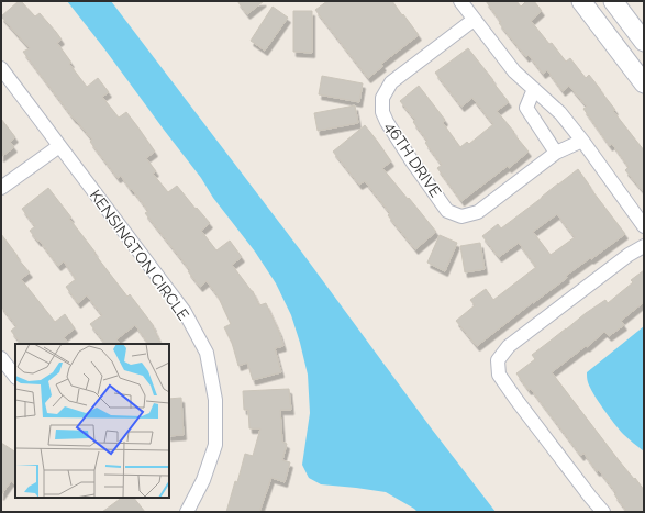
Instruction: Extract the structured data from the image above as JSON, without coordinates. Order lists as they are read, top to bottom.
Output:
{
  "streets": {
    "street": ["46TH DRIVE", "KENSINGTON CIRCLE"]
  }
}
